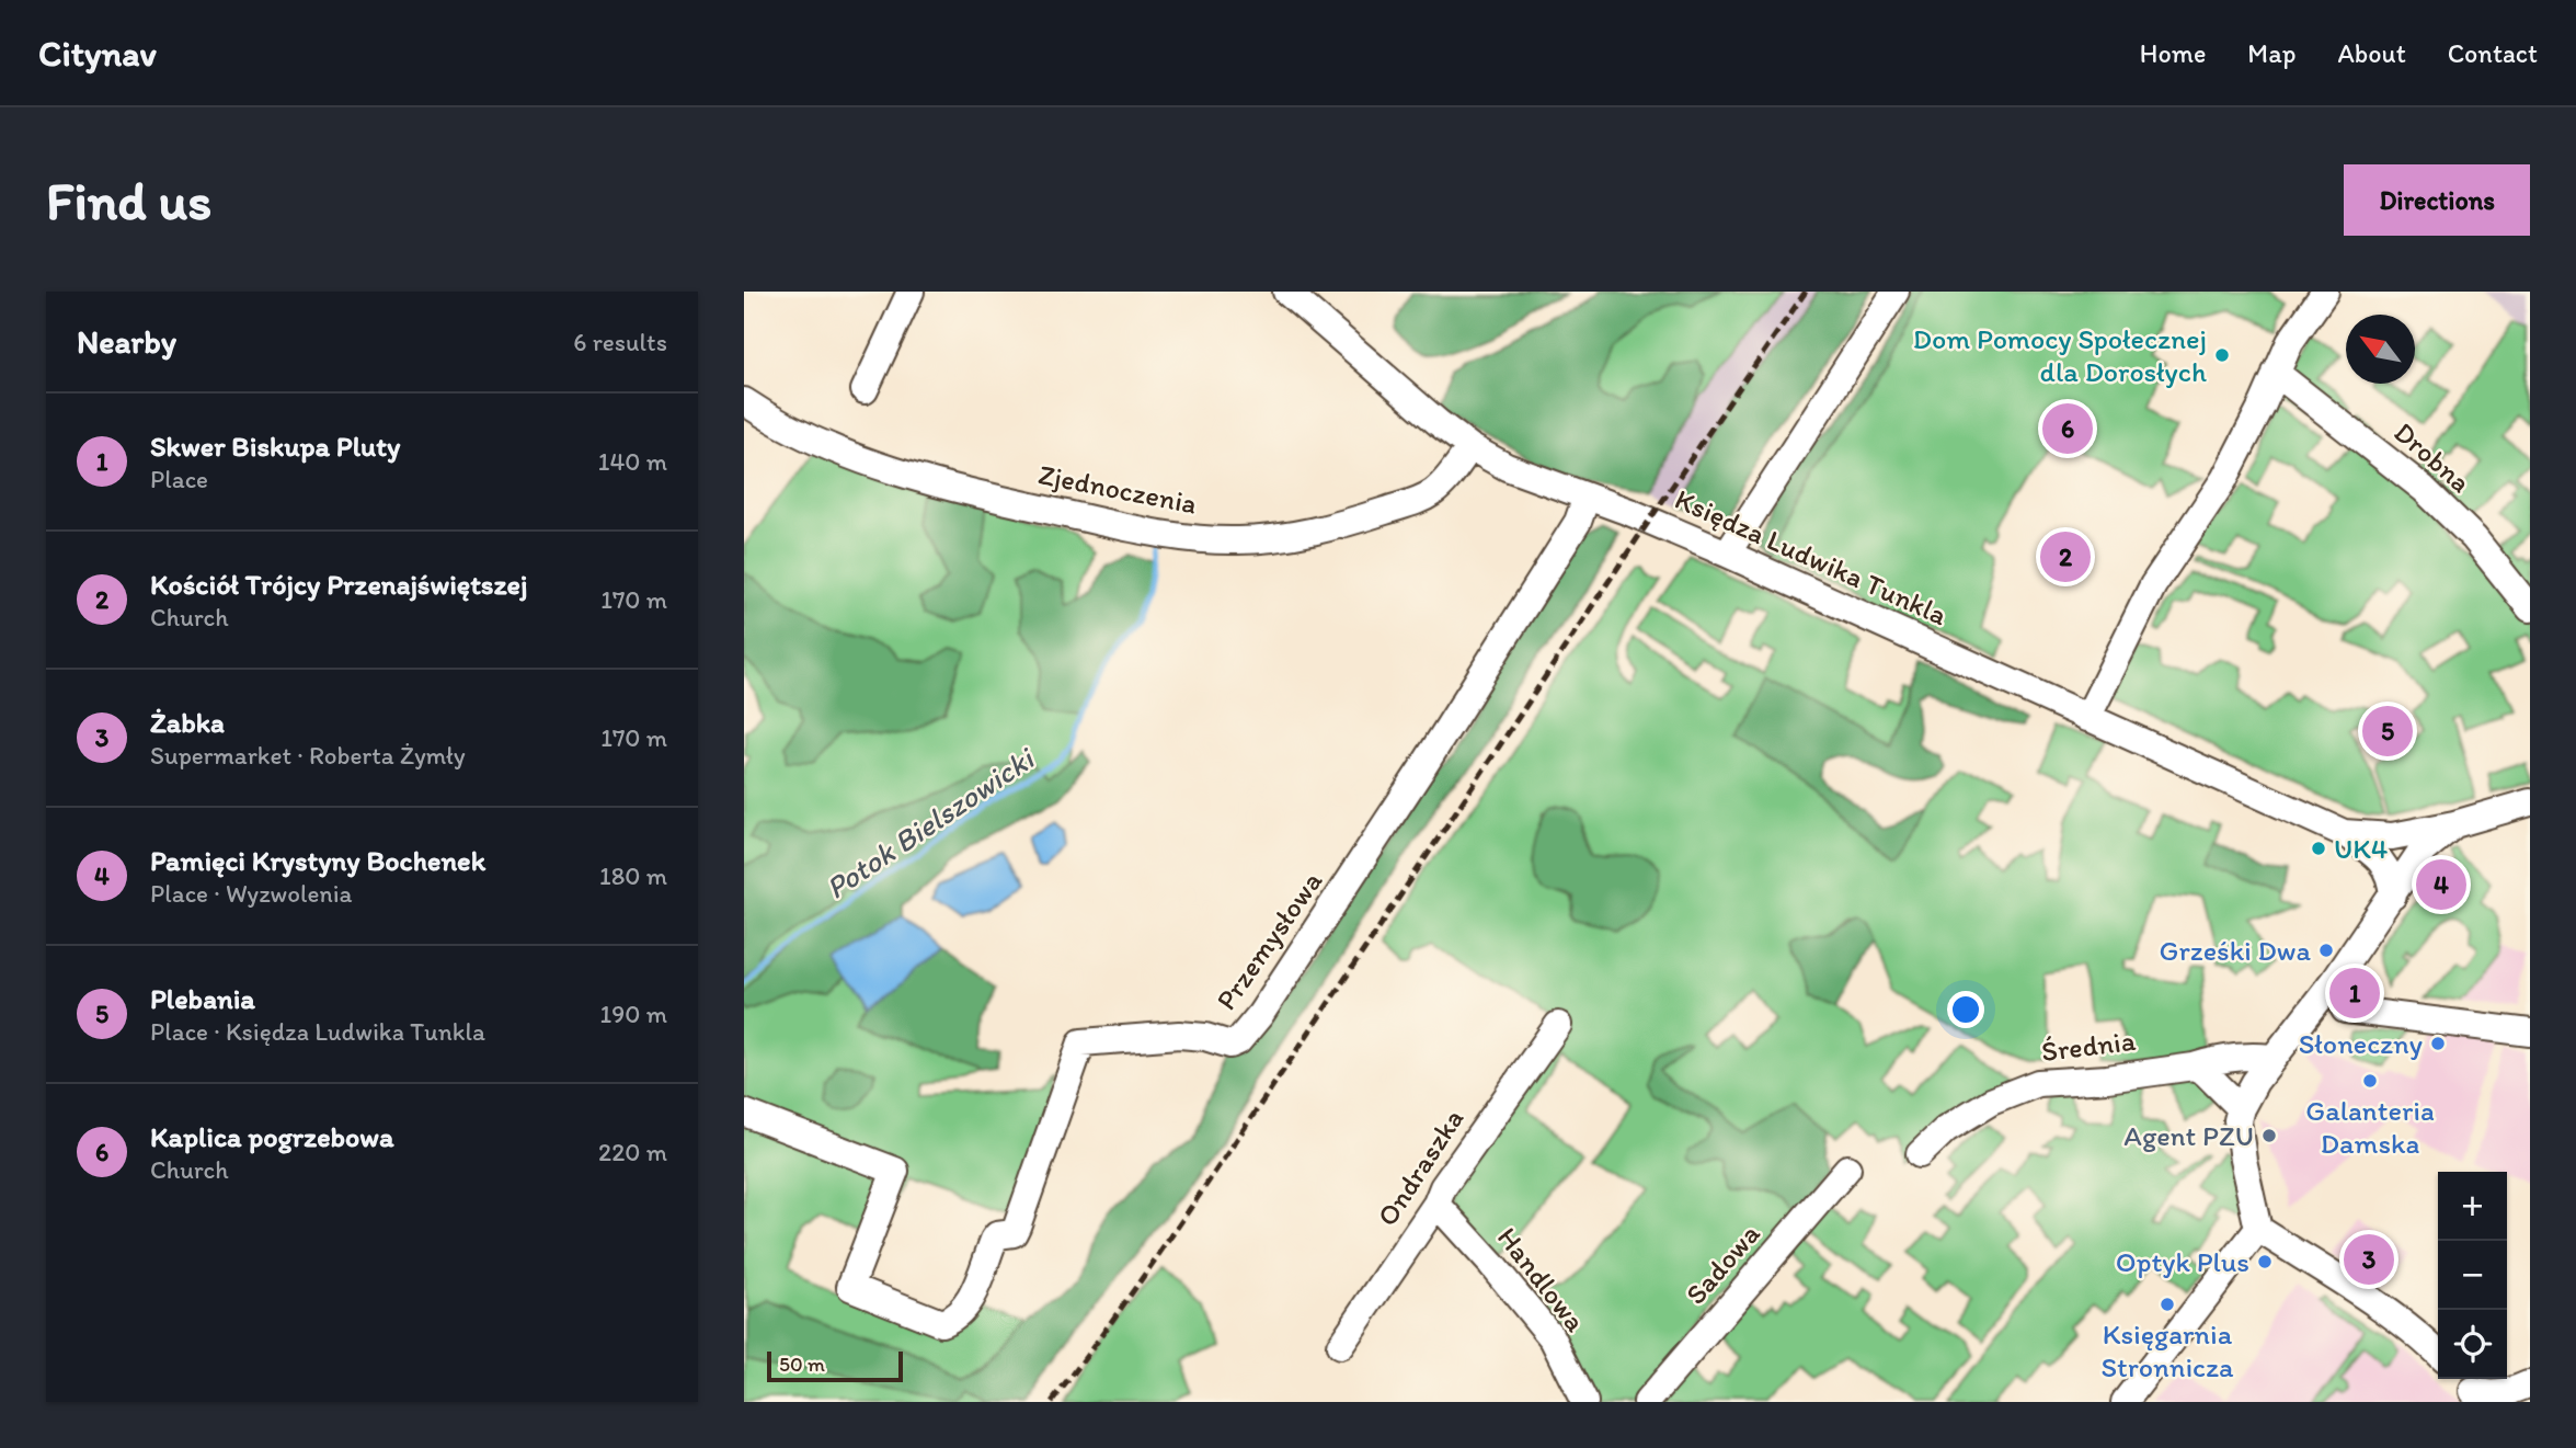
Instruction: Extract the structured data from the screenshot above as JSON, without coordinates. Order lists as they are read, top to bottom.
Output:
{
  "streets": {
    "street": [
      "Drobna",
      "Zjednoczenia",
      "Księdza Ludwika Tunkla",
      "Przemysłowa",
      "Średnia",
      "Ondraszka",
      "Sadowa",
      "Handlowa"
    ]
  },
  "crossings": [
    ["Zjednoczenia", "Księdza Ludwika Tunkla"],
    ["Księdza Ludwika Tunkla", "Przemysłowa"],
    ["Ondraszka", "Handlowa"]
  ],
  "water": ["Potok Bielszowicki"],
  "places": [
    "Dom Pomocy Społecznej dla Dorosłych",
    "UK4",
    "Grześki Dwa",
    "Słoneczny",
    "Galanteria Damska",
    "Agent PZU",
    "Optyk Plus",
    "Księgarnia Stronnicza"
  ],
  "scale_bar": "50 m",
  "north": "top left",
  "page": {
    "header": "Citynav",
    "nav": [
      "Home",
      "Map",
      "About",
      "Contact"
    ],
    "buttons": "Directions",
    "title": "Find us",
    "heading": ["Nearby", "6 results"],
    "list": [
      {
        "mark": "1",
        "name": "Skwer Biskupa Pluty",
        "note": "Place",
        "value": "140 m"
      },
      {
        "mark": "2",
        "name": "Kościół Trójcy Przenajświętszej",
        "note": "Church",
        "value": "170 m"
      },
      {
        "mark": "3",
        "name": "Żabka",
        "note": "Supermarket · Roberta Żymły",
        "value": "170 m"
      },
      {
        "mark": "4",
        "name": "Pamięci Krystyny Bochenek",
        "note": "Place · Wyzwolenia",
        "value": "180 m"
      },
      {
        "mark": "5",
        "name": "Plebania",
        "note": "Place · Księdza Ludwika Tunkla",
        "value": "190 m"
      },
      {
        "mark": "6",
        "name": "Kaplica pogrzebowa",
        "note": "Church",
        "value": "220 m"
      }
    ],
    "pins": [
      "6",
      "2",
      "5",
      "4",
      "1",
      "3"
    ],
    "map_buttons": ["+", "−"],
    "scale": "50 m"
  }
}
